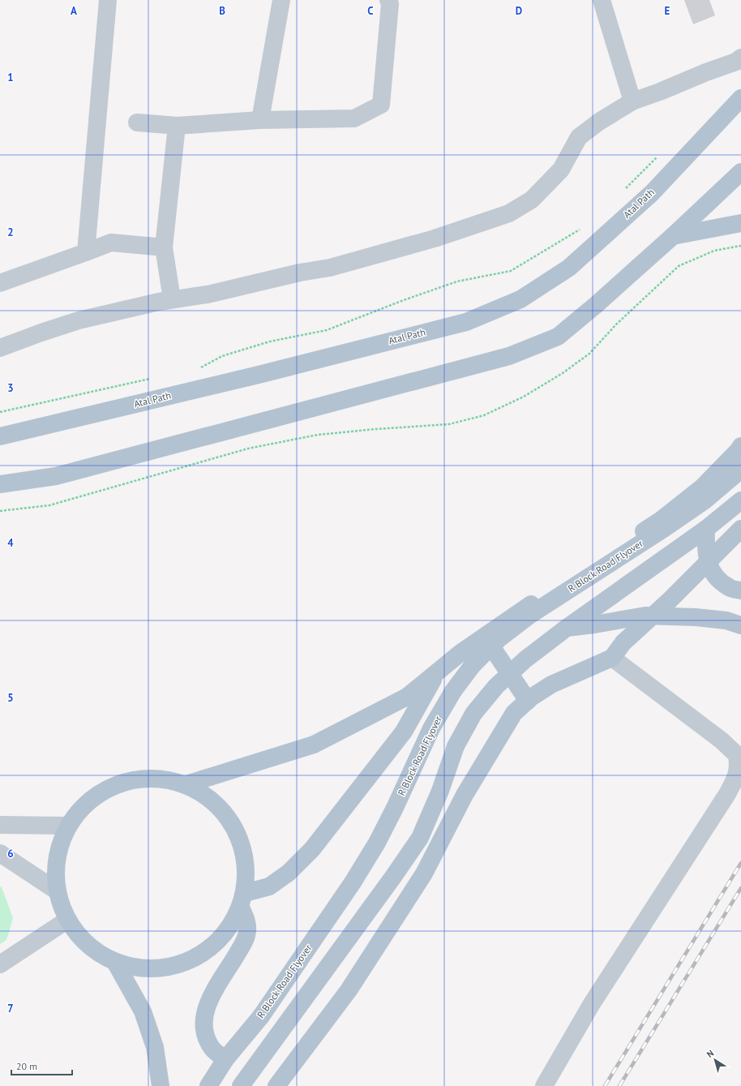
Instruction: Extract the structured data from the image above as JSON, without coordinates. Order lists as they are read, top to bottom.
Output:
{
  "streets": {
    "main road": ["Atal Path", "R Block Road Flyover"]
  },
  "scale_bar": "20 m",
  "north": "top left",
  "grid": {
    "columns": [
      "A",
      "B",
      "C",
      "D",
      "E"
    ],
    "rows": [
      "1",
      "2",
      "3",
      "4",
      "5",
      "6",
      "7"
    ]
  }
}
